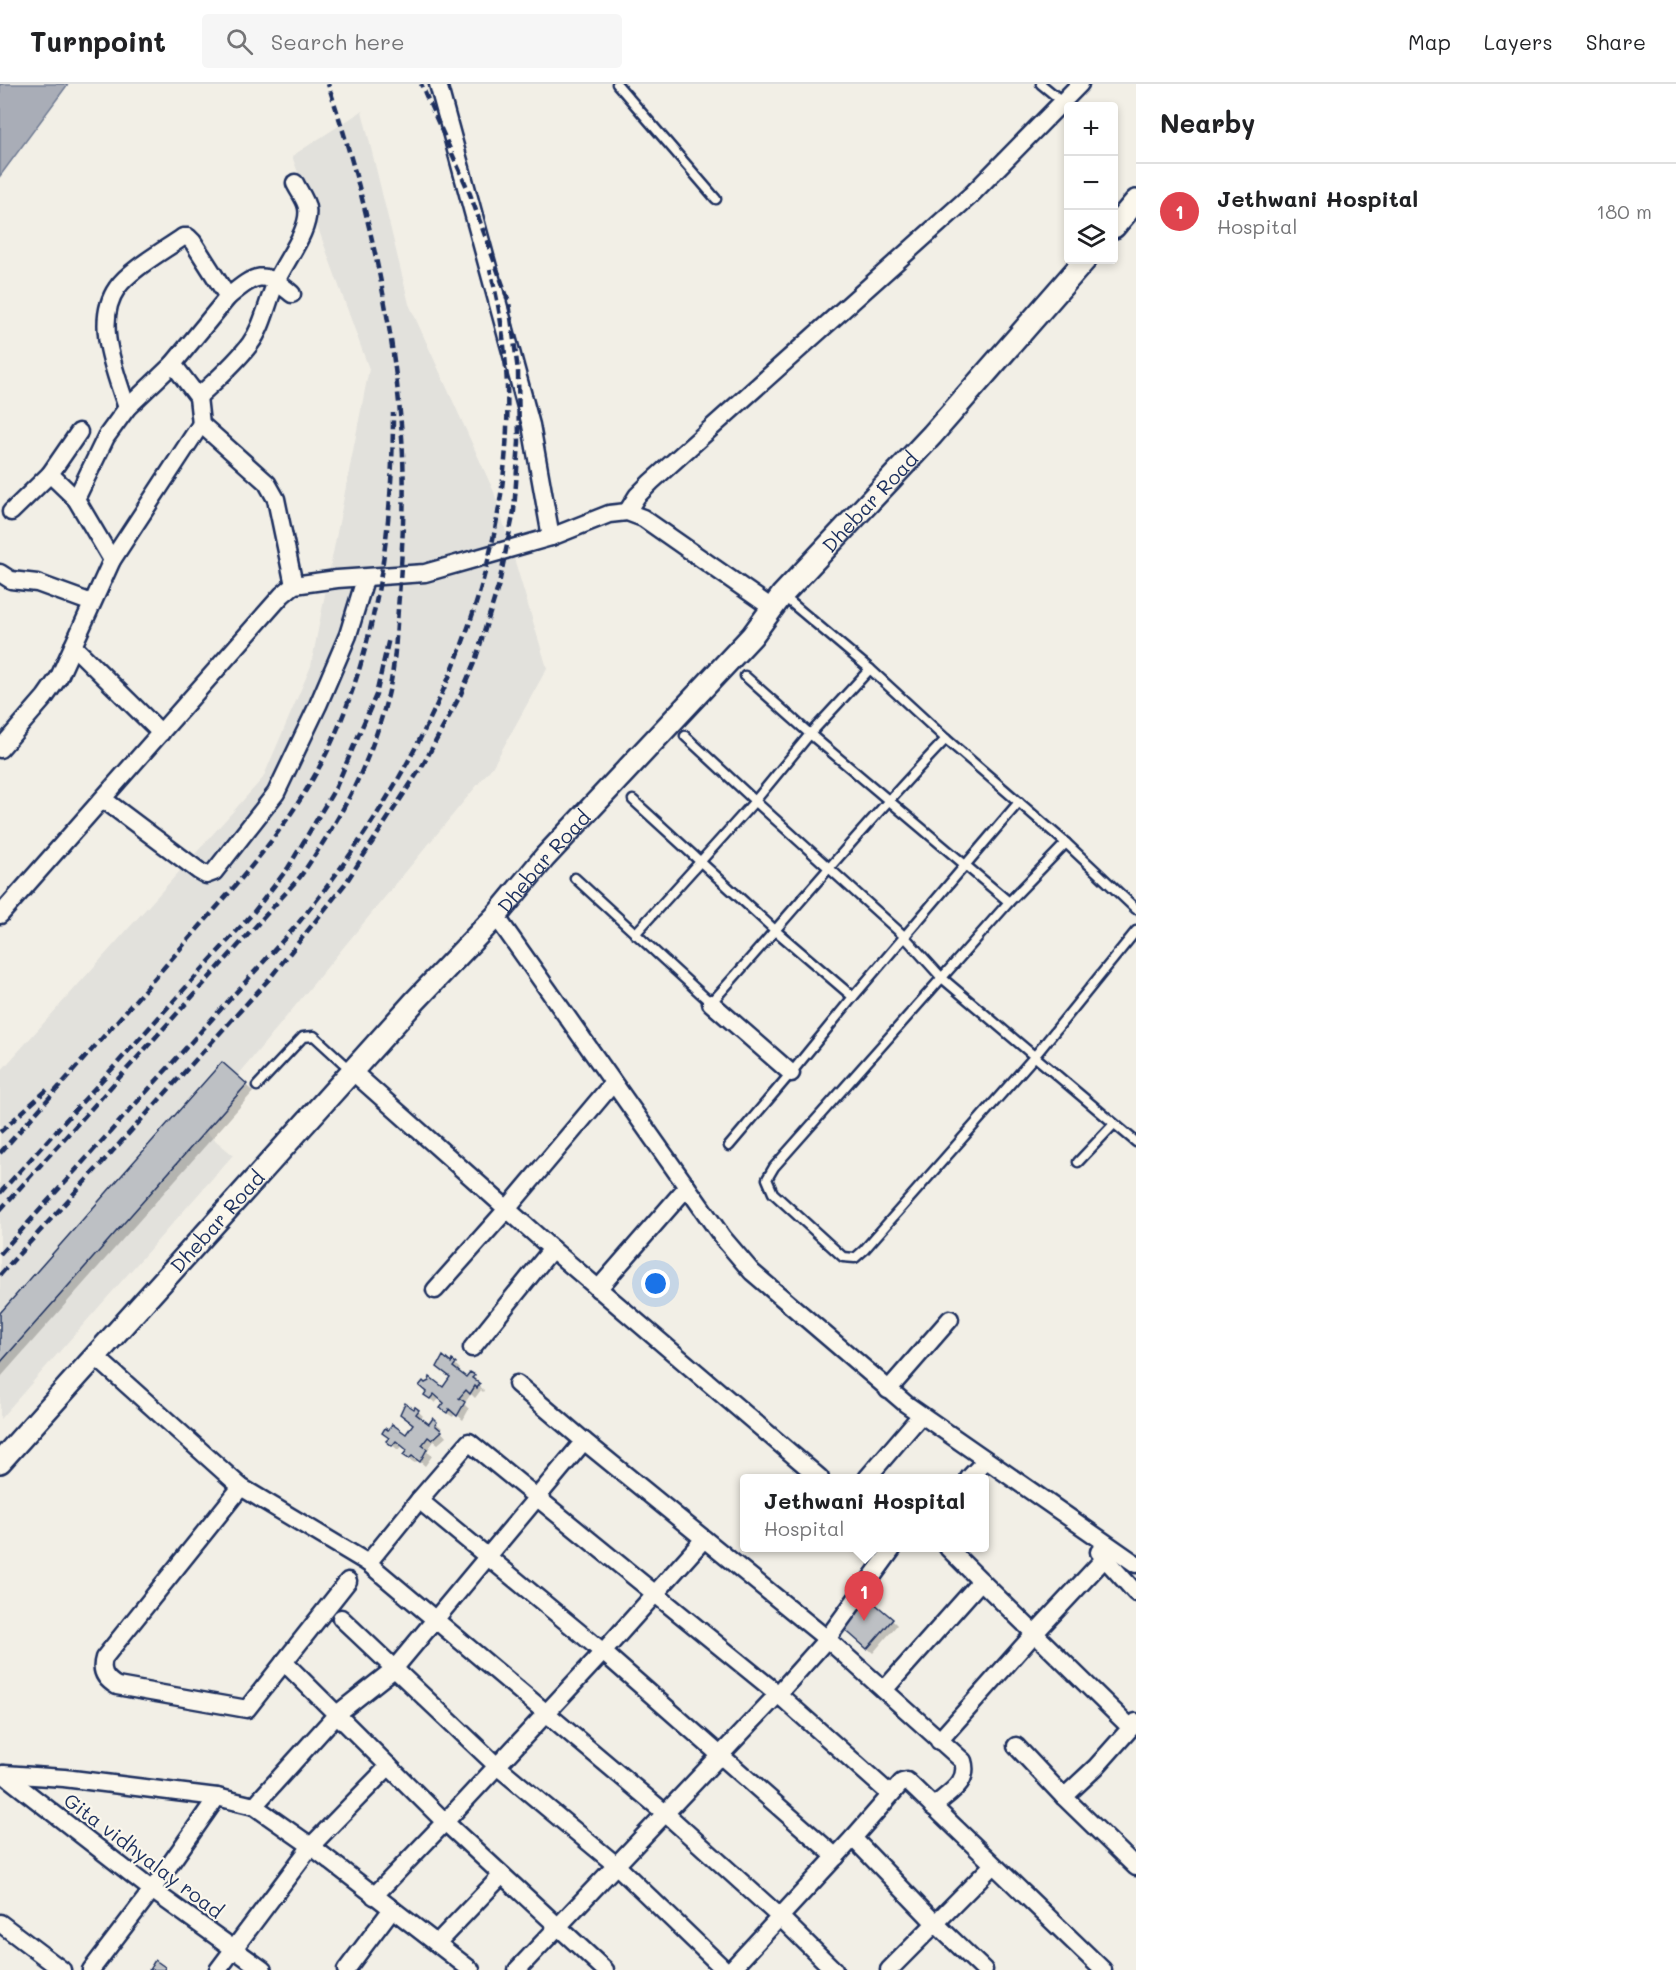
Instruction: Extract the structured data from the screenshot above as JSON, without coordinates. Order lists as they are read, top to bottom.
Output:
{
  "streets": {
    "street": ["Dhebar Road", "Gita vidhyalay road"]
  },
  "page": {
    "header": "Turnpoint",
    "search": "Search here",
    "nav": ["Map", "Layers", "Share"],
    "heading": "Nearby",
    "map_buttons": ["+", "−"],
    "list": [
      {
        "mark": "1",
        "name": "Jethwani Hospital",
        "note": "Hospital",
        "value": "180 m"
      }
    ],
    "popup": ["Jethwani Hospital", "Hospital"],
    "pins": "1"
  }
}
